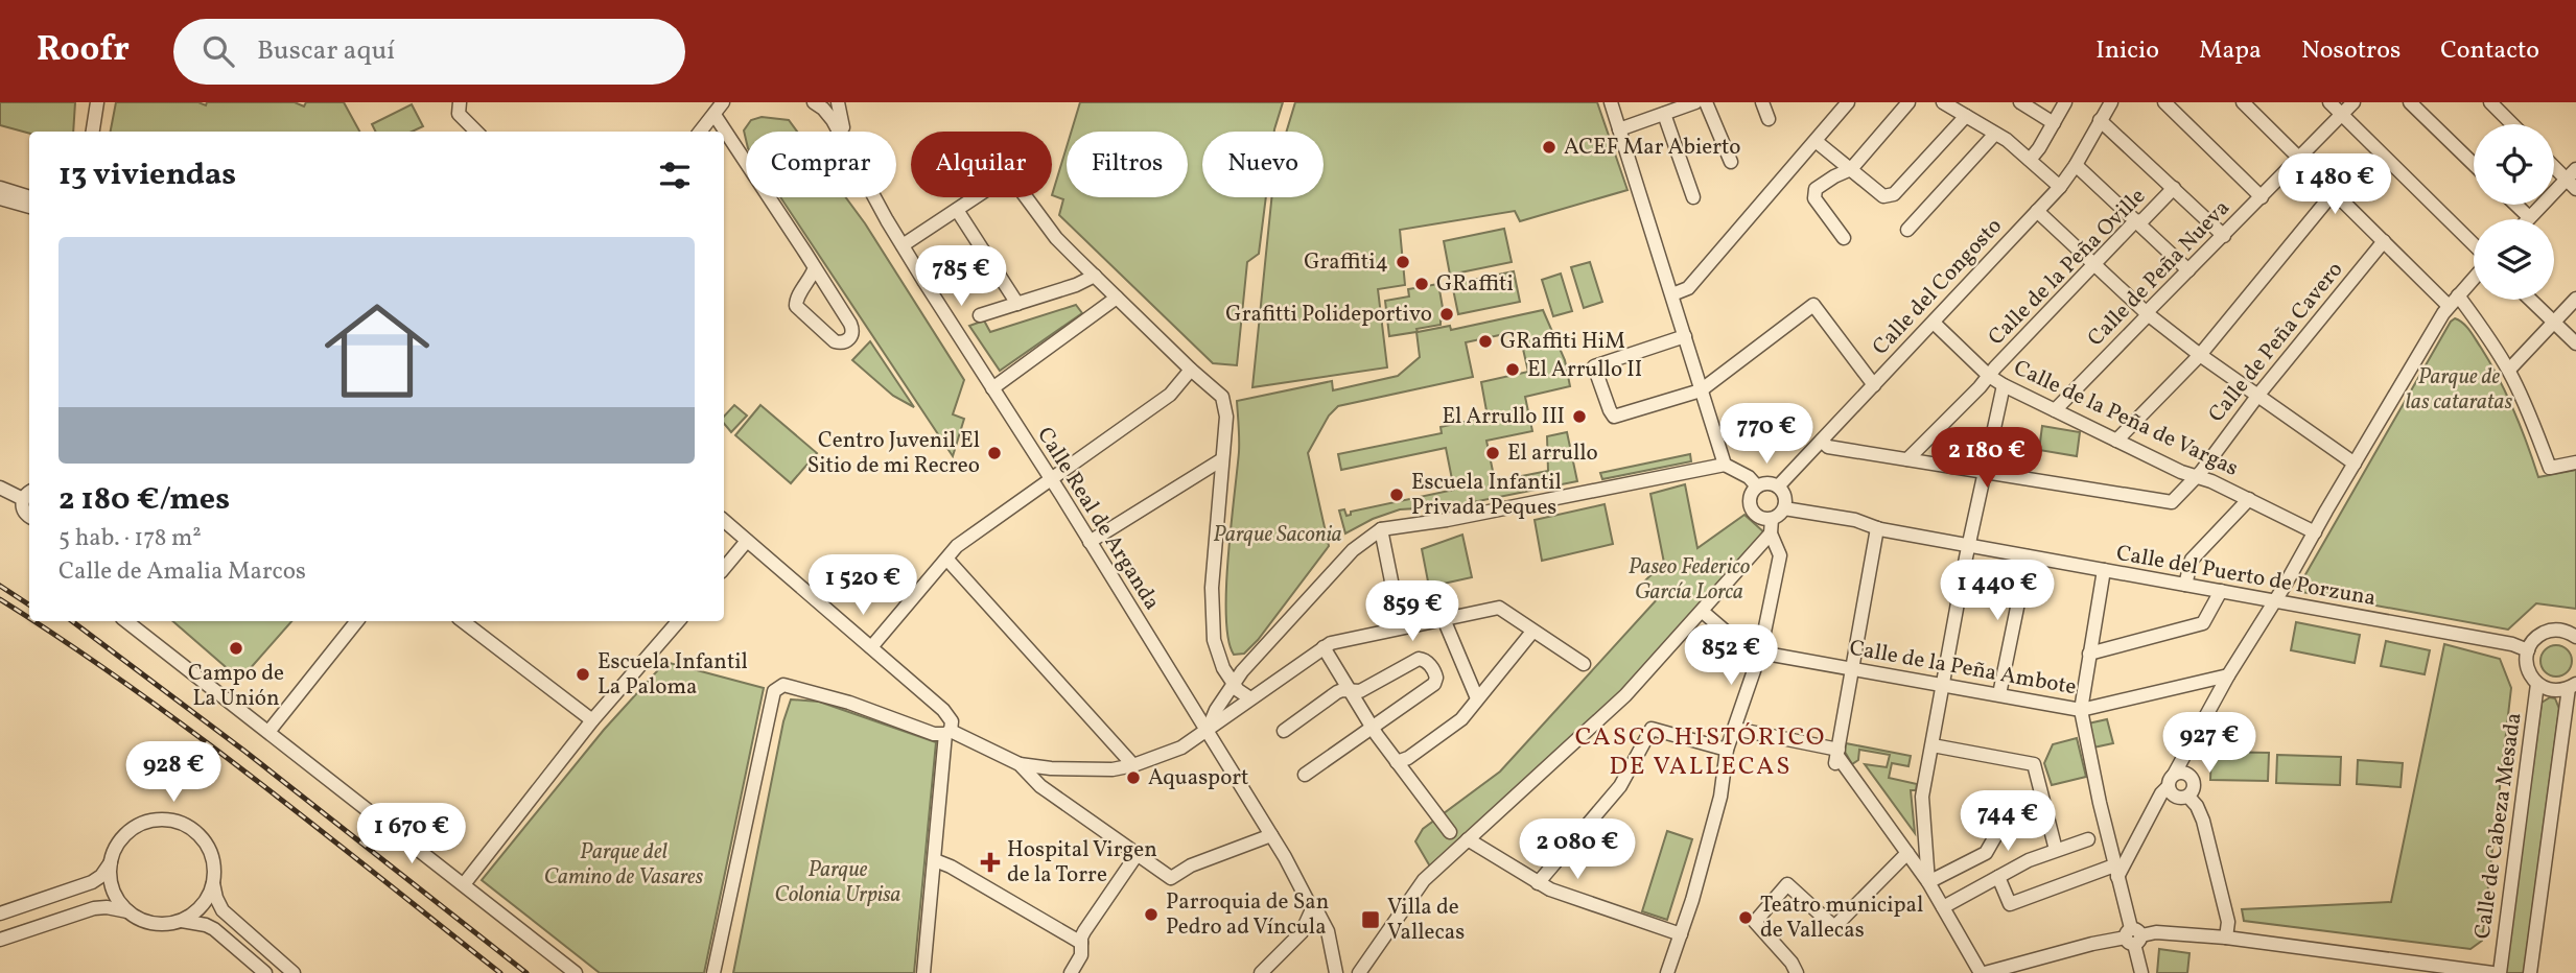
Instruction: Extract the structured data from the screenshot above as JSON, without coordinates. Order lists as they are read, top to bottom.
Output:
{
  "streets": {
    "street": [
      "Calle de la Peña Oville",
      "Calle de Peña Nueva",
      "Calle del Congosto",
      "Calle de Peña Cavero",
      "Calle de la Peña de Vargas",
      "Calle Real de Arganda",
      "Calle del Puerto de Porzuna",
      "Calle de la Peña Ambote",
      "Calle de Cabeza Mesada"
    ]
  },
  "crossings": [
    ["Calle de la Peña Oville", "Calle de la Peña de Vargas"],
    ["Calle de Peña Nueva", "Calle de la Peña de Vargas"],
    ["Calle del Congosto", "Calle de la Peña de Vargas"],
    ["Calle del Congosto", "Calle del Puerto de Porzuna"],
    ["Calle de Peña Cavero", "Calle de la Peña de Vargas"]
  ],
  "districts": ["CASCO HISTÓRICO DE VALLECAS"],
  "parks": [
    "Parque de las cataratas",
    "Parque Saconia",
    "Paseo Federico García Lorca",
    "Parque del Camino de Vasares",
    "Parque Colonia Urpisa"
  ],
  "places": {
    "other": [
      "ACEF Mar Abierto",
      "Graffiti4",
      "GRaffiti",
      "Grafitti Polideportivo",
      "GRaffiti HiM",
      "El Arrullo II",
      "El Arrullo III",
      "Centro Juvenil El Sitio de mi Recreo",
      "El arrullo",
      "Escuela Infantil Privada Peques",
      "Campo de La Unión",
      "Escuela Infantil La Paloma",
      "Aquasport",
      "Parroquia de San Pedro ad Víncula",
      "Teatro municipal de Vallecas"
    ],
    "health": ["Hospital Virgen de la Torre"],
    "transit": ["Villa de Vallecas"]
  },
  "page": {
    "header": "Roofr",
    "search": "Buscar aquí",
    "nav": [
      "Inicio",
      "Mapa",
      "Nosotros",
      "Contacto"
    ],
    "chip": [
      "Comprar",
      "Alquilar",
      "Filtros",
      "Nuevo"
    ],
    "heading": "13 viviendas",
    "price": [
      "1 480 €",
      "785 €",
      "770 €",
      "2 180 €",
      "1 520 €",
      "1 440 €",
      "859 €",
      "852 €",
      "927 €",
      "928 €",
      "744 €",
      "1 670 €",
      "2 080 €"
    ],
    "list": [
      {
        "name": "2 180 €/mes",
        "note": "5 hab. · 178 m² · Calle de Amalia Marcos"
      }
    ]
  }
}
